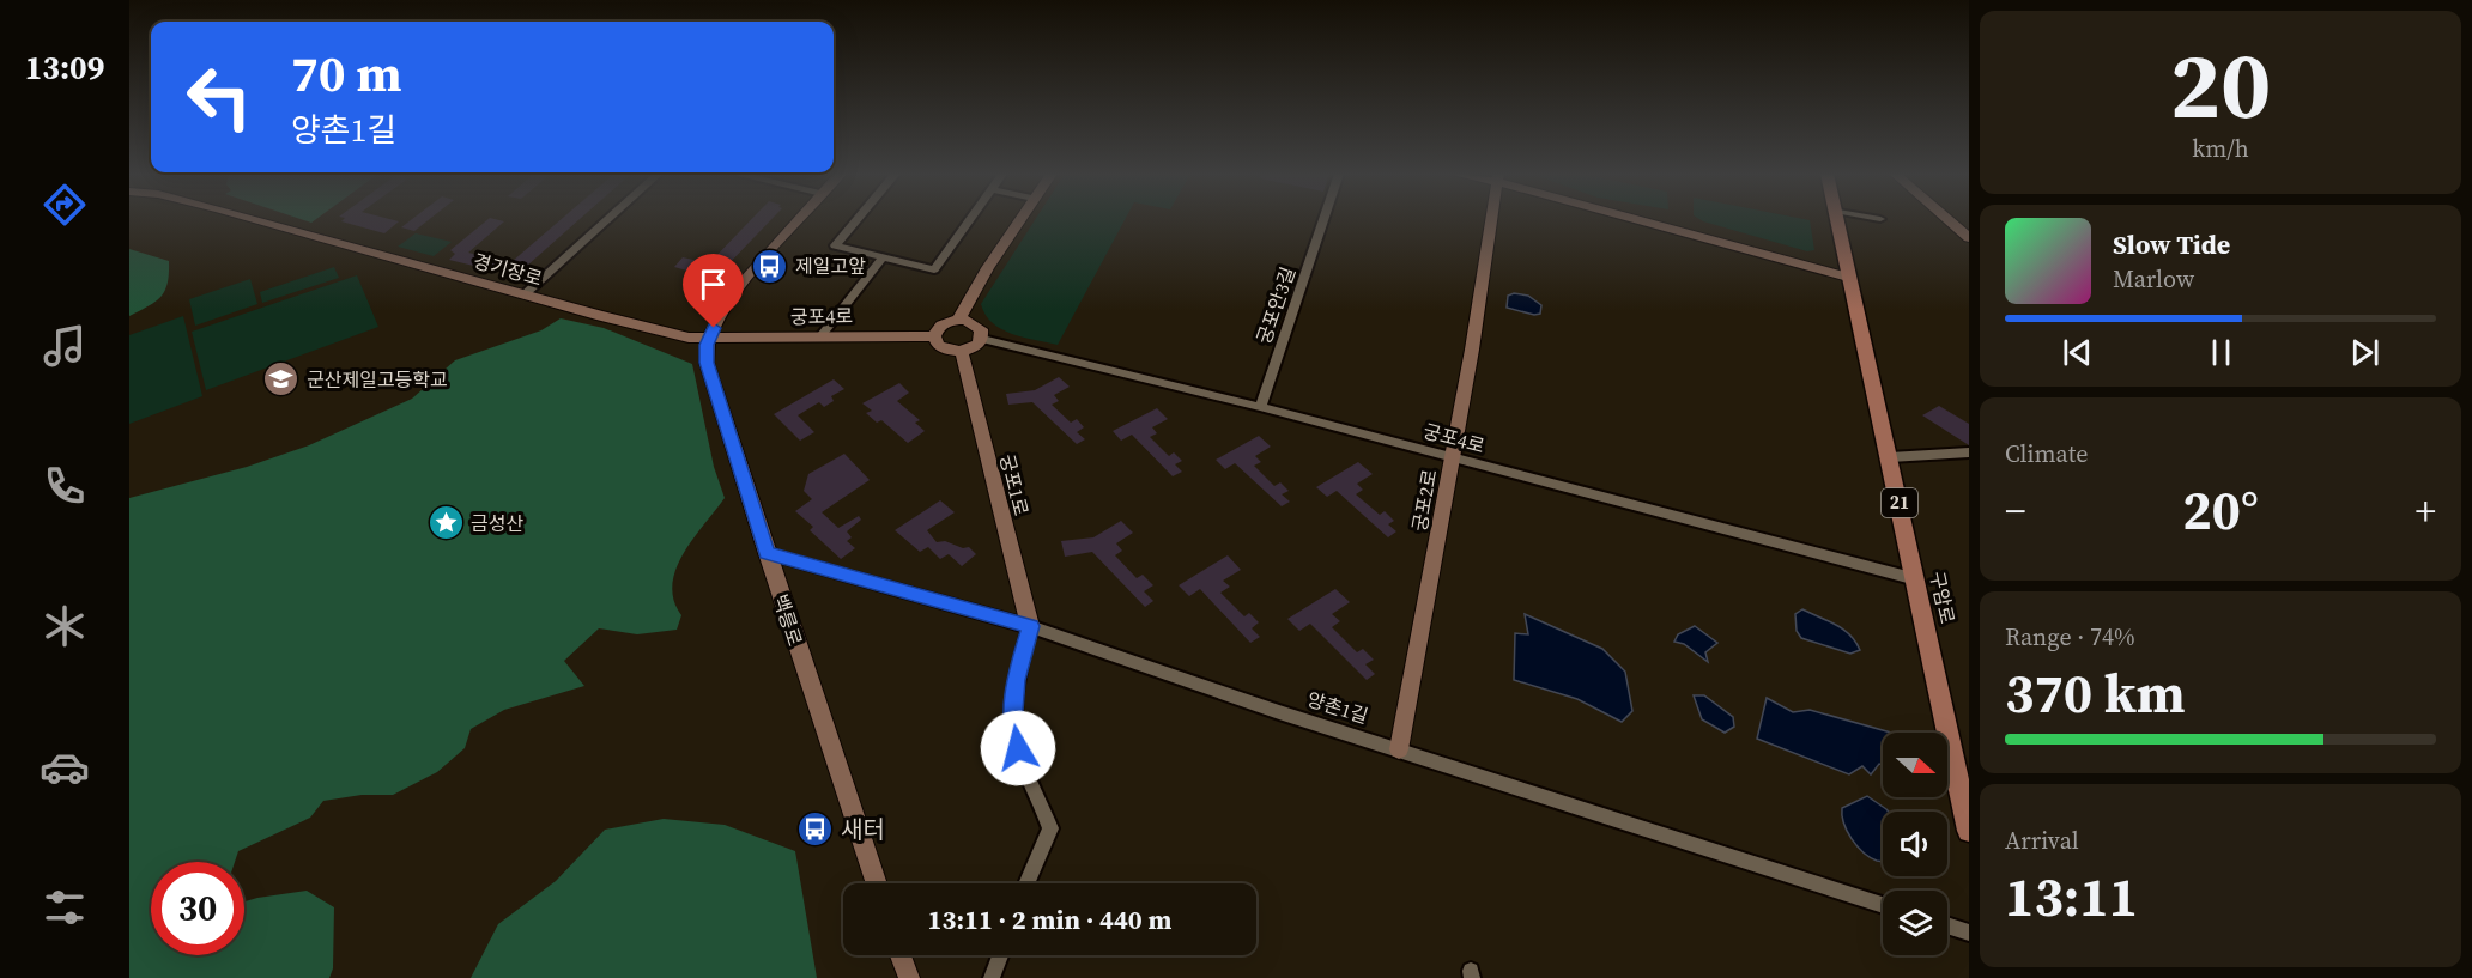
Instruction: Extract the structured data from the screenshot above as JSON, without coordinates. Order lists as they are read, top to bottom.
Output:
{
  "streets": {
    "main road": ["21", "구암로"],
    "street": [
      "경기장로",
      "궁포안3길",
      "궁포4로",
      "궁포1로",
      "궁포2로",
      "백릉로",
      "양촌1길"
    ]
  },
  "crossings": [
    ["경기장로", "궁포4로"],
    ["경기장로", "백릉로"],
    ["궁포안3길", "궁포4로"],
    ["궁포4로", "궁포1로"],
    ["궁포4로", "궁포2로"],
    ["궁포4로", "구암로"],
    ["궁포4로", "백릉로"],
    ["궁포1로", "양촌1길"],
    ["궁포2로", "양촌1길"],
    ["백릉로", "양촌1길"]
  ],
  "places": {
    "bus stop": ["제일고앞", "새터"],
    "school or university": ["군산제일고등학교"],
    "place": ["금성산"]
  },
  "north": "right",
  "page": {
    "tabs": "13:09",
    "tile": [
      ["20", "km/h"],
      "Climate",
      ["Range · 74%", "370 km"],
      ["Arrival", "13:11"]
    ],
    "turn": ["70 m", "양촌1길"],
    "song": ["Slow Tide", "Marlow"],
    "heat": ["−", "20°", "+"],
    "limit": "30",
    "trip": "13:11 · 2 min · 440 m"
  }
}
